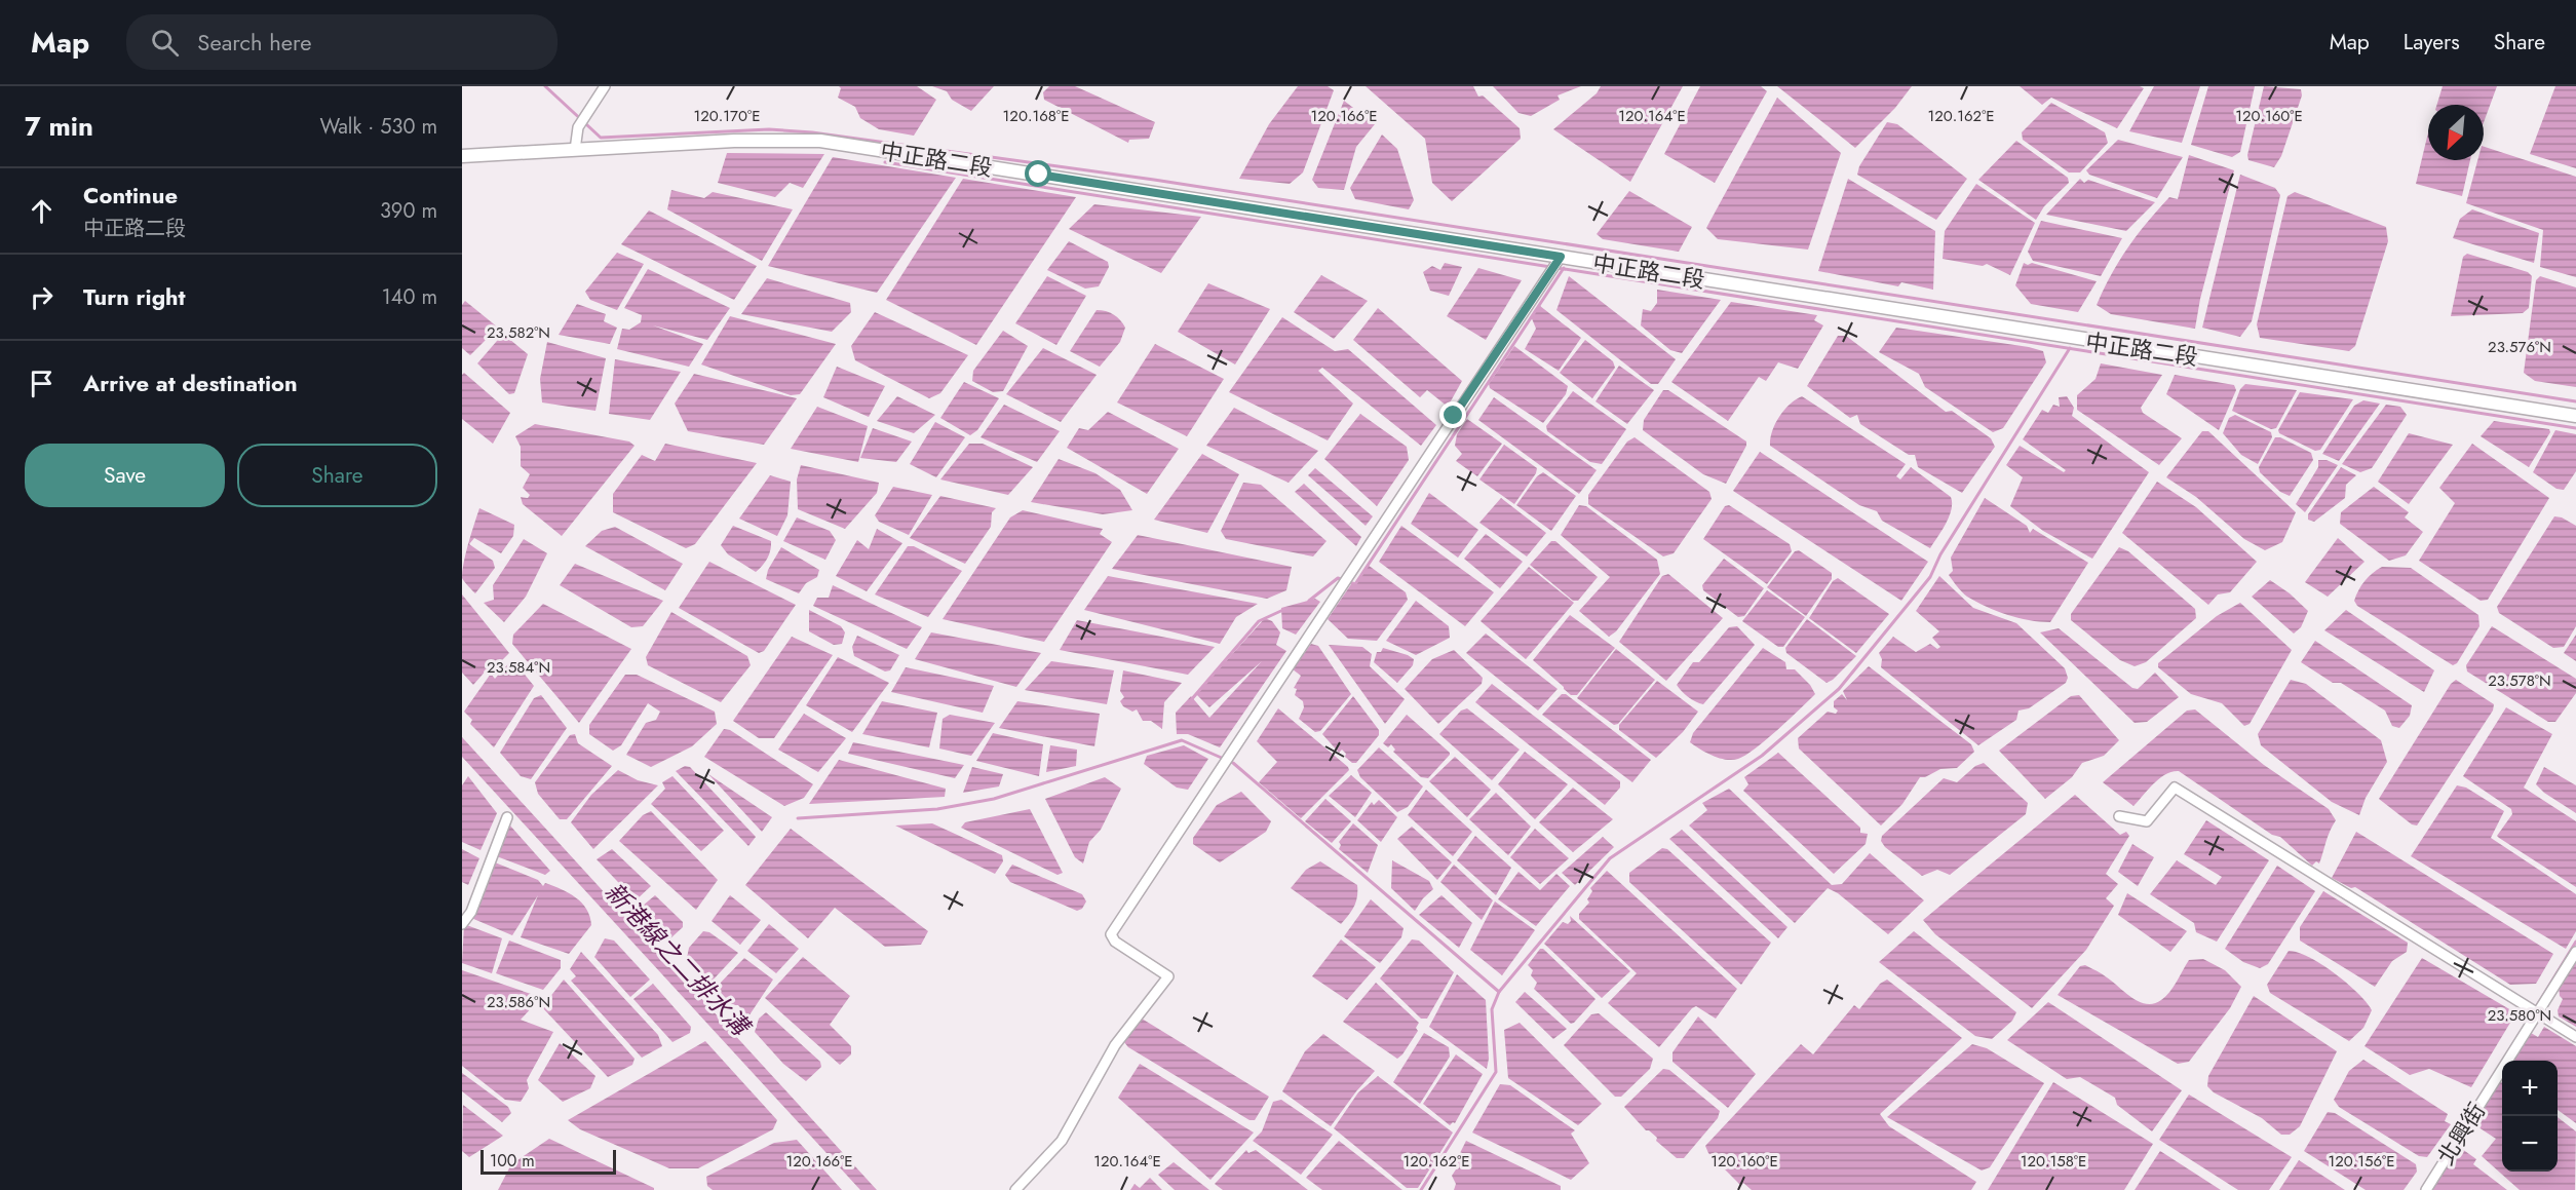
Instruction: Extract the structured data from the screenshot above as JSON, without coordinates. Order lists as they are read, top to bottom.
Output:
{
  "streets": {
    "main road": ["中正路二段"],
    "street": ["北興街"]
  },
  "water": ["新港線之二排水溝"],
  "scale_bar": "100 m",
  "north": "bottom left",
  "page": {
    "header": "Map",
    "search": "Search here",
    "nav": ["Map", "Layers", "Share"],
    "heading": ["7 min", "Walk · 530 m"],
    "list": [
      ["Continue", "中正路二段", "390 m"],
      ["Turn right", "140 m"],
      "Arrive at destination"
    ],
    "buttons": ["Save", "Share"],
    "map_buttons": ["+", "−"],
    "scale": "100 m"
  },
  "coordinates": [
    "120.170°E",
    "120.168°E",
    "120.166°E",
    "120.164°E",
    "120.162°E",
    "120.160°E",
    "23.582°N",
    "23.576°N",
    "23.584°N",
    "23.578°N",
    "23.586°N",
    "23.580°N",
    "120.158°E",
    "120.156°E"
  ]
}
